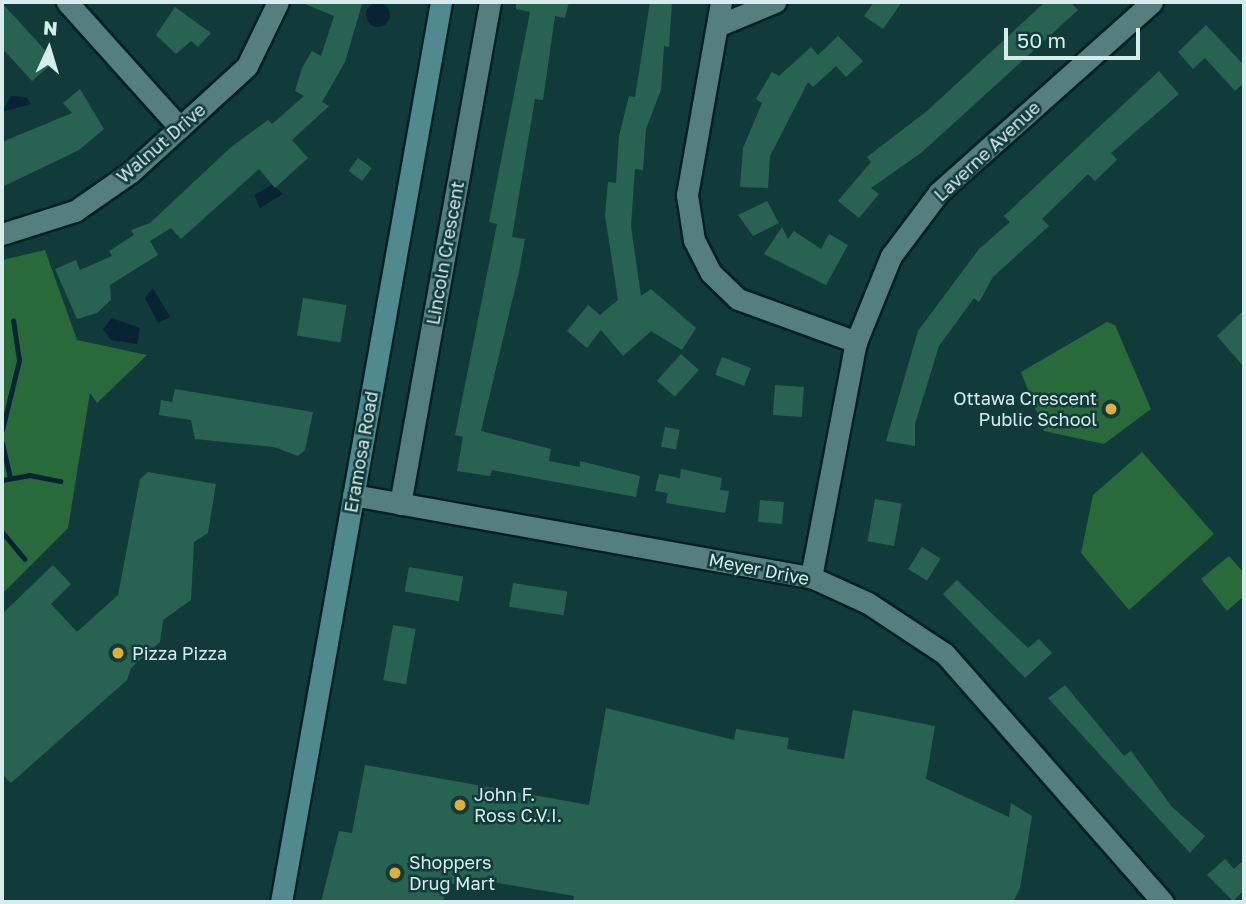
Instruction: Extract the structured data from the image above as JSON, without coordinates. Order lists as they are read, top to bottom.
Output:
{
  "streets": {
    "main road": ["Eramosa Road"],
    "street": [
      "Walnut Drive",
      "Laverne Avenue",
      "Lincoln Crescent",
      "Meyer Drive"
    ]
  },
  "crossings": [
    ["Laverne Avenue", "Meyer Drive"],
    ["Lincoln Crescent", "Meyer Drive"],
    ["Eramosa Road", "Meyer Drive"]
  ],
  "places": [
    "Ottawa Crescent Public School",
    "Pizza Pizza",
    "John F. Ross C.V.I.",
    "Shoppers Drug Mart"
  ],
  "scale_bar": "50 m",
  "north": "top"
}
